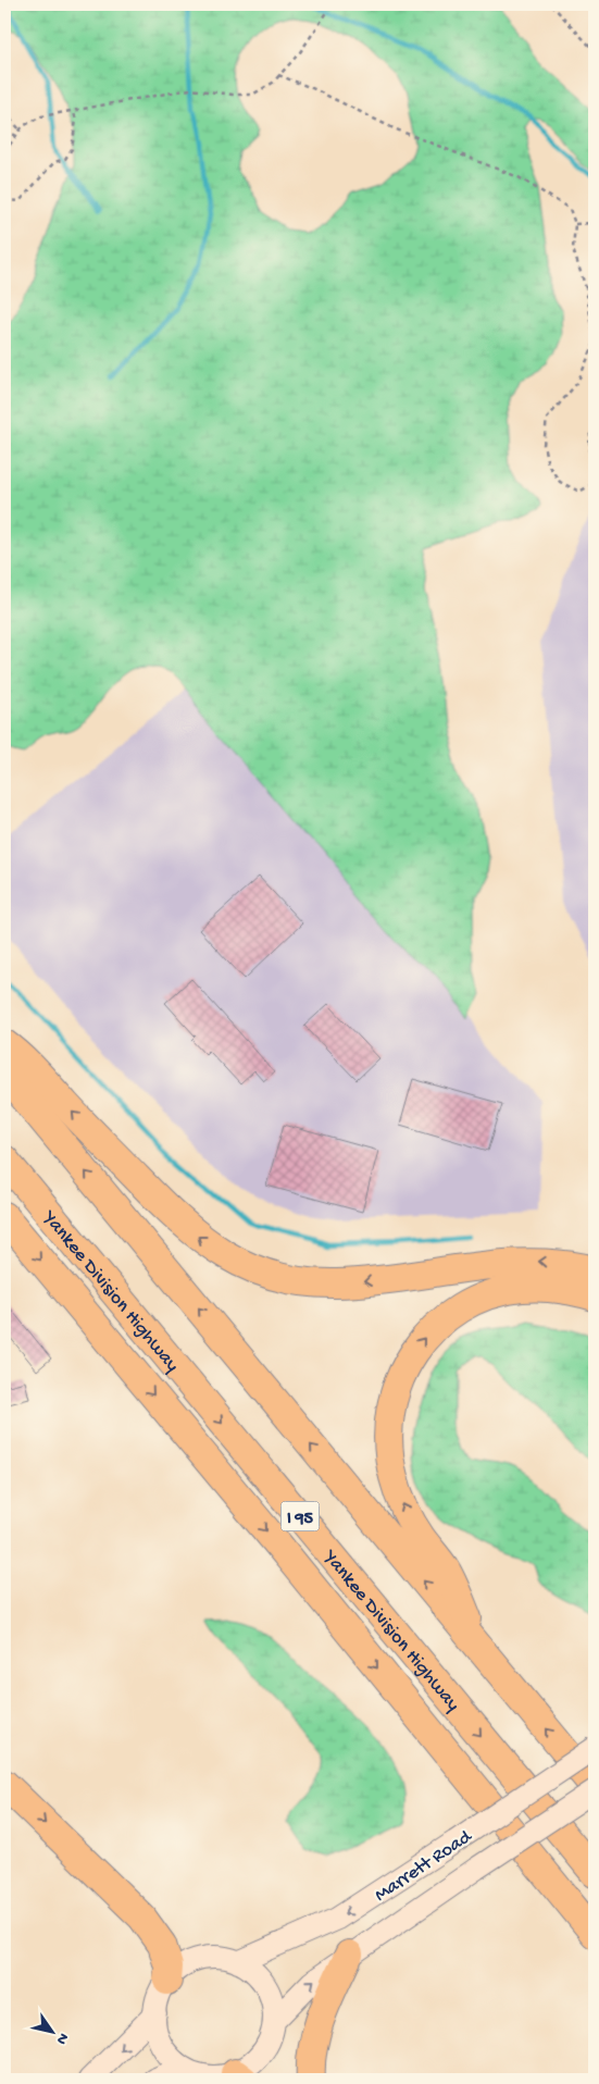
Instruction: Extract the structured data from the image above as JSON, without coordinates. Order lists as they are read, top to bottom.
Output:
{
  "streets": {
    "highway": ["Yankee Division Highway", "I 95"],
    "main road": ["Marrett Road"]
  },
  "north": "bottom right"
}
